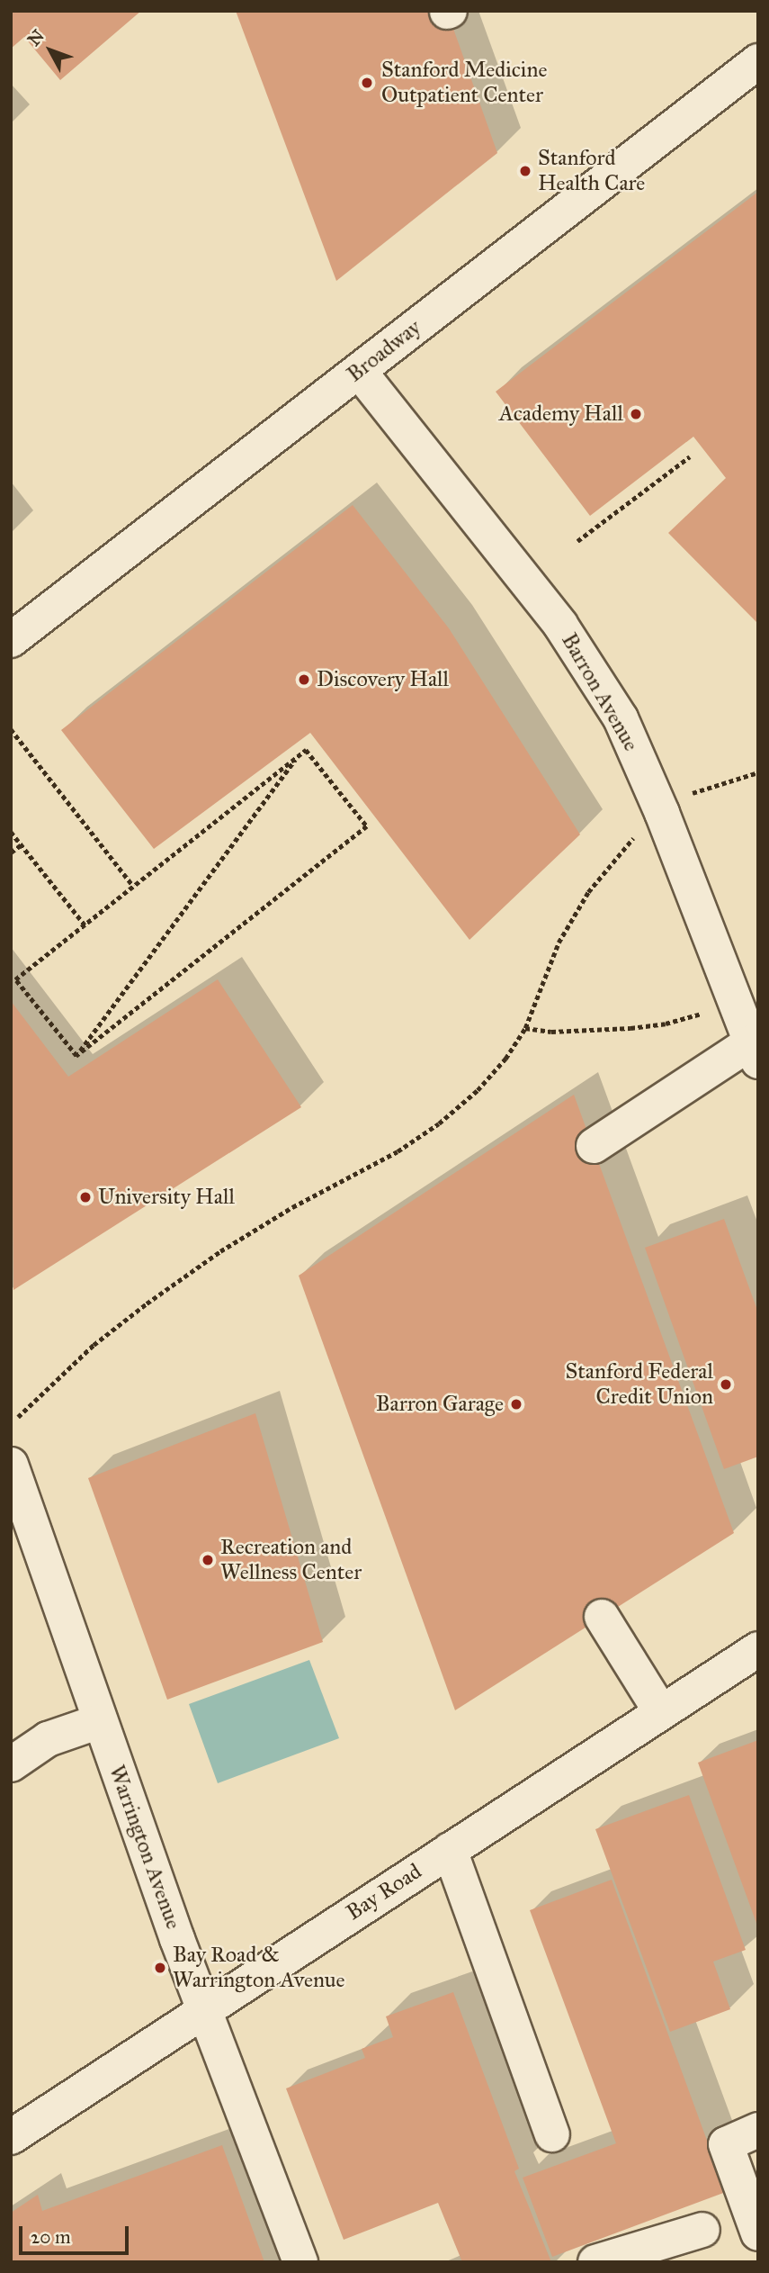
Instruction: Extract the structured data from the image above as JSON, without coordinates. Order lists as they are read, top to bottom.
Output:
{
  "streets": {
    "street": [
      "Broadway",
      "Barron Avenue",
      "Warrington Avenue",
      "Bay Road"
    ]
  },
  "crossings": [
    ["Broadway", "Barron Avenue"],
    ["Warrington Avenue", "Bay Road"]
  ],
  "places": [
    "Stanford Medicine Outpatient Center",
    "Stanford Health Care",
    "Academy Hall",
    "Discovery Hall",
    "University Hall",
    "Stanford Federal Credit Union",
    "Barron Garage",
    "Recreation and Wellness Center",
    "Bay Road & Warrington Avenue"
  ],
  "scale_bar": "20 m",
  "north": "top left"
}
